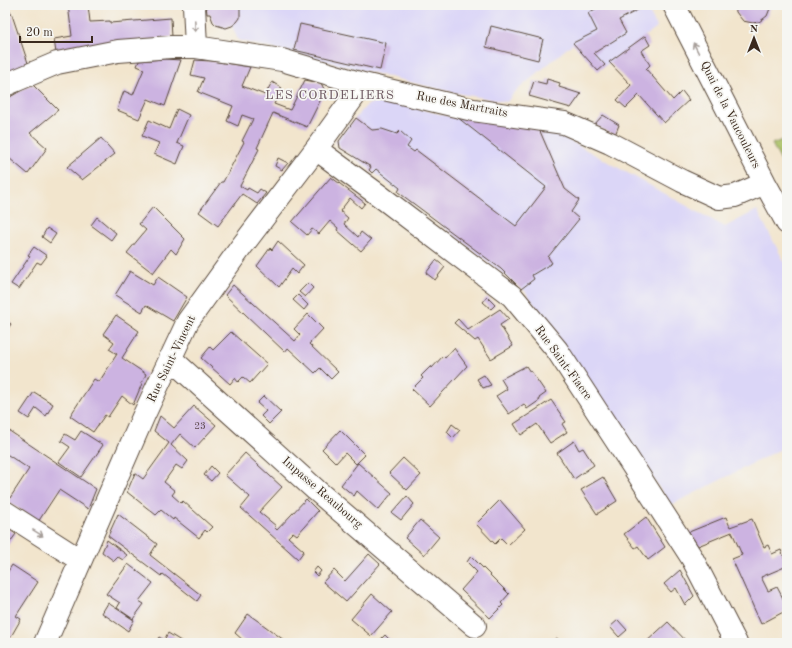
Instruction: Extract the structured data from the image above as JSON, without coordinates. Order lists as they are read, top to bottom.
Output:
{
  "streets": {
    "street": [
      "Rue des Martraits",
      "Quai de la Vaucouleurs",
      "Rue Saint-Vincent",
      "Rue Saint-Fiacre",
      "Impasse Reaubourg"
    ]
  },
  "crossings": [
    ["Rue des Martraits", "Quai de la Vaucouleurs"],
    ["Rue des Martraits", "Rue Saint-Vincent"],
    ["Rue Saint-Vincent", "Rue Saint-Fiacre"],
    ["Rue Saint-Vincent", "Impasse Reaubourg"]
  ],
  "one_way": ["Quai de la Vaucouleurs"],
  "districts": ["LES CORDELIERS"],
  "house_numbers": ["23"],
  "scale_bar": "20 m",
  "north": "top"
}
